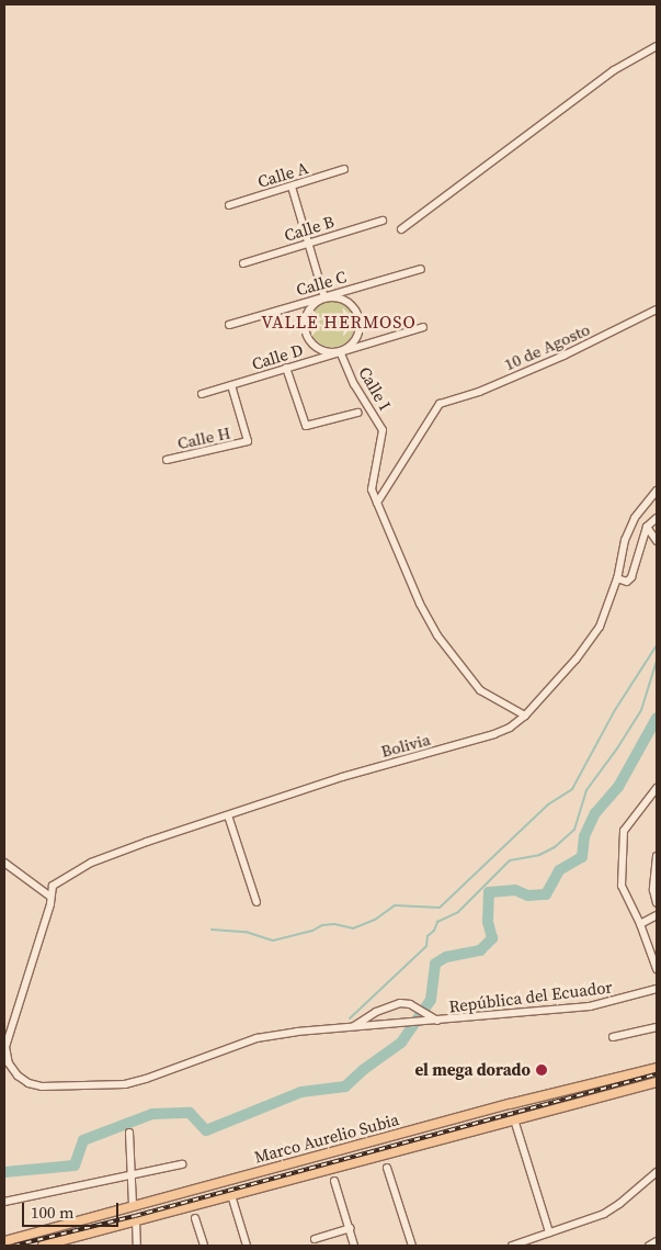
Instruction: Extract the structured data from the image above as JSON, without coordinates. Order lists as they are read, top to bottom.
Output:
{
  "streets": {
    "main road": ["Marco Aurelio Subia"],
    "street": [
      "Calle A",
      "Calle B",
      "Calle C",
      "10 de Agosto",
      "Calle D",
      "Calle I",
      "Calle H",
      "Bolivia",
      "República del Ecuador"
    ]
  },
  "crossings": [
    ["Calle C", "Calle D"],
    ["Calle C", "Calle I"],
    ["10 de Agosto", "Calle I"],
    ["Calle D", "Calle I"],
    ["Calle D", "Calle H"],
    ["Calle I", "Bolivia"],
    ["Bolivia", "República del Ecuador"]
  ],
  "districts": ["VALLE HERMOSO"],
  "places": ["el mega dorado"],
  "scale_bar": "100 m"
}
